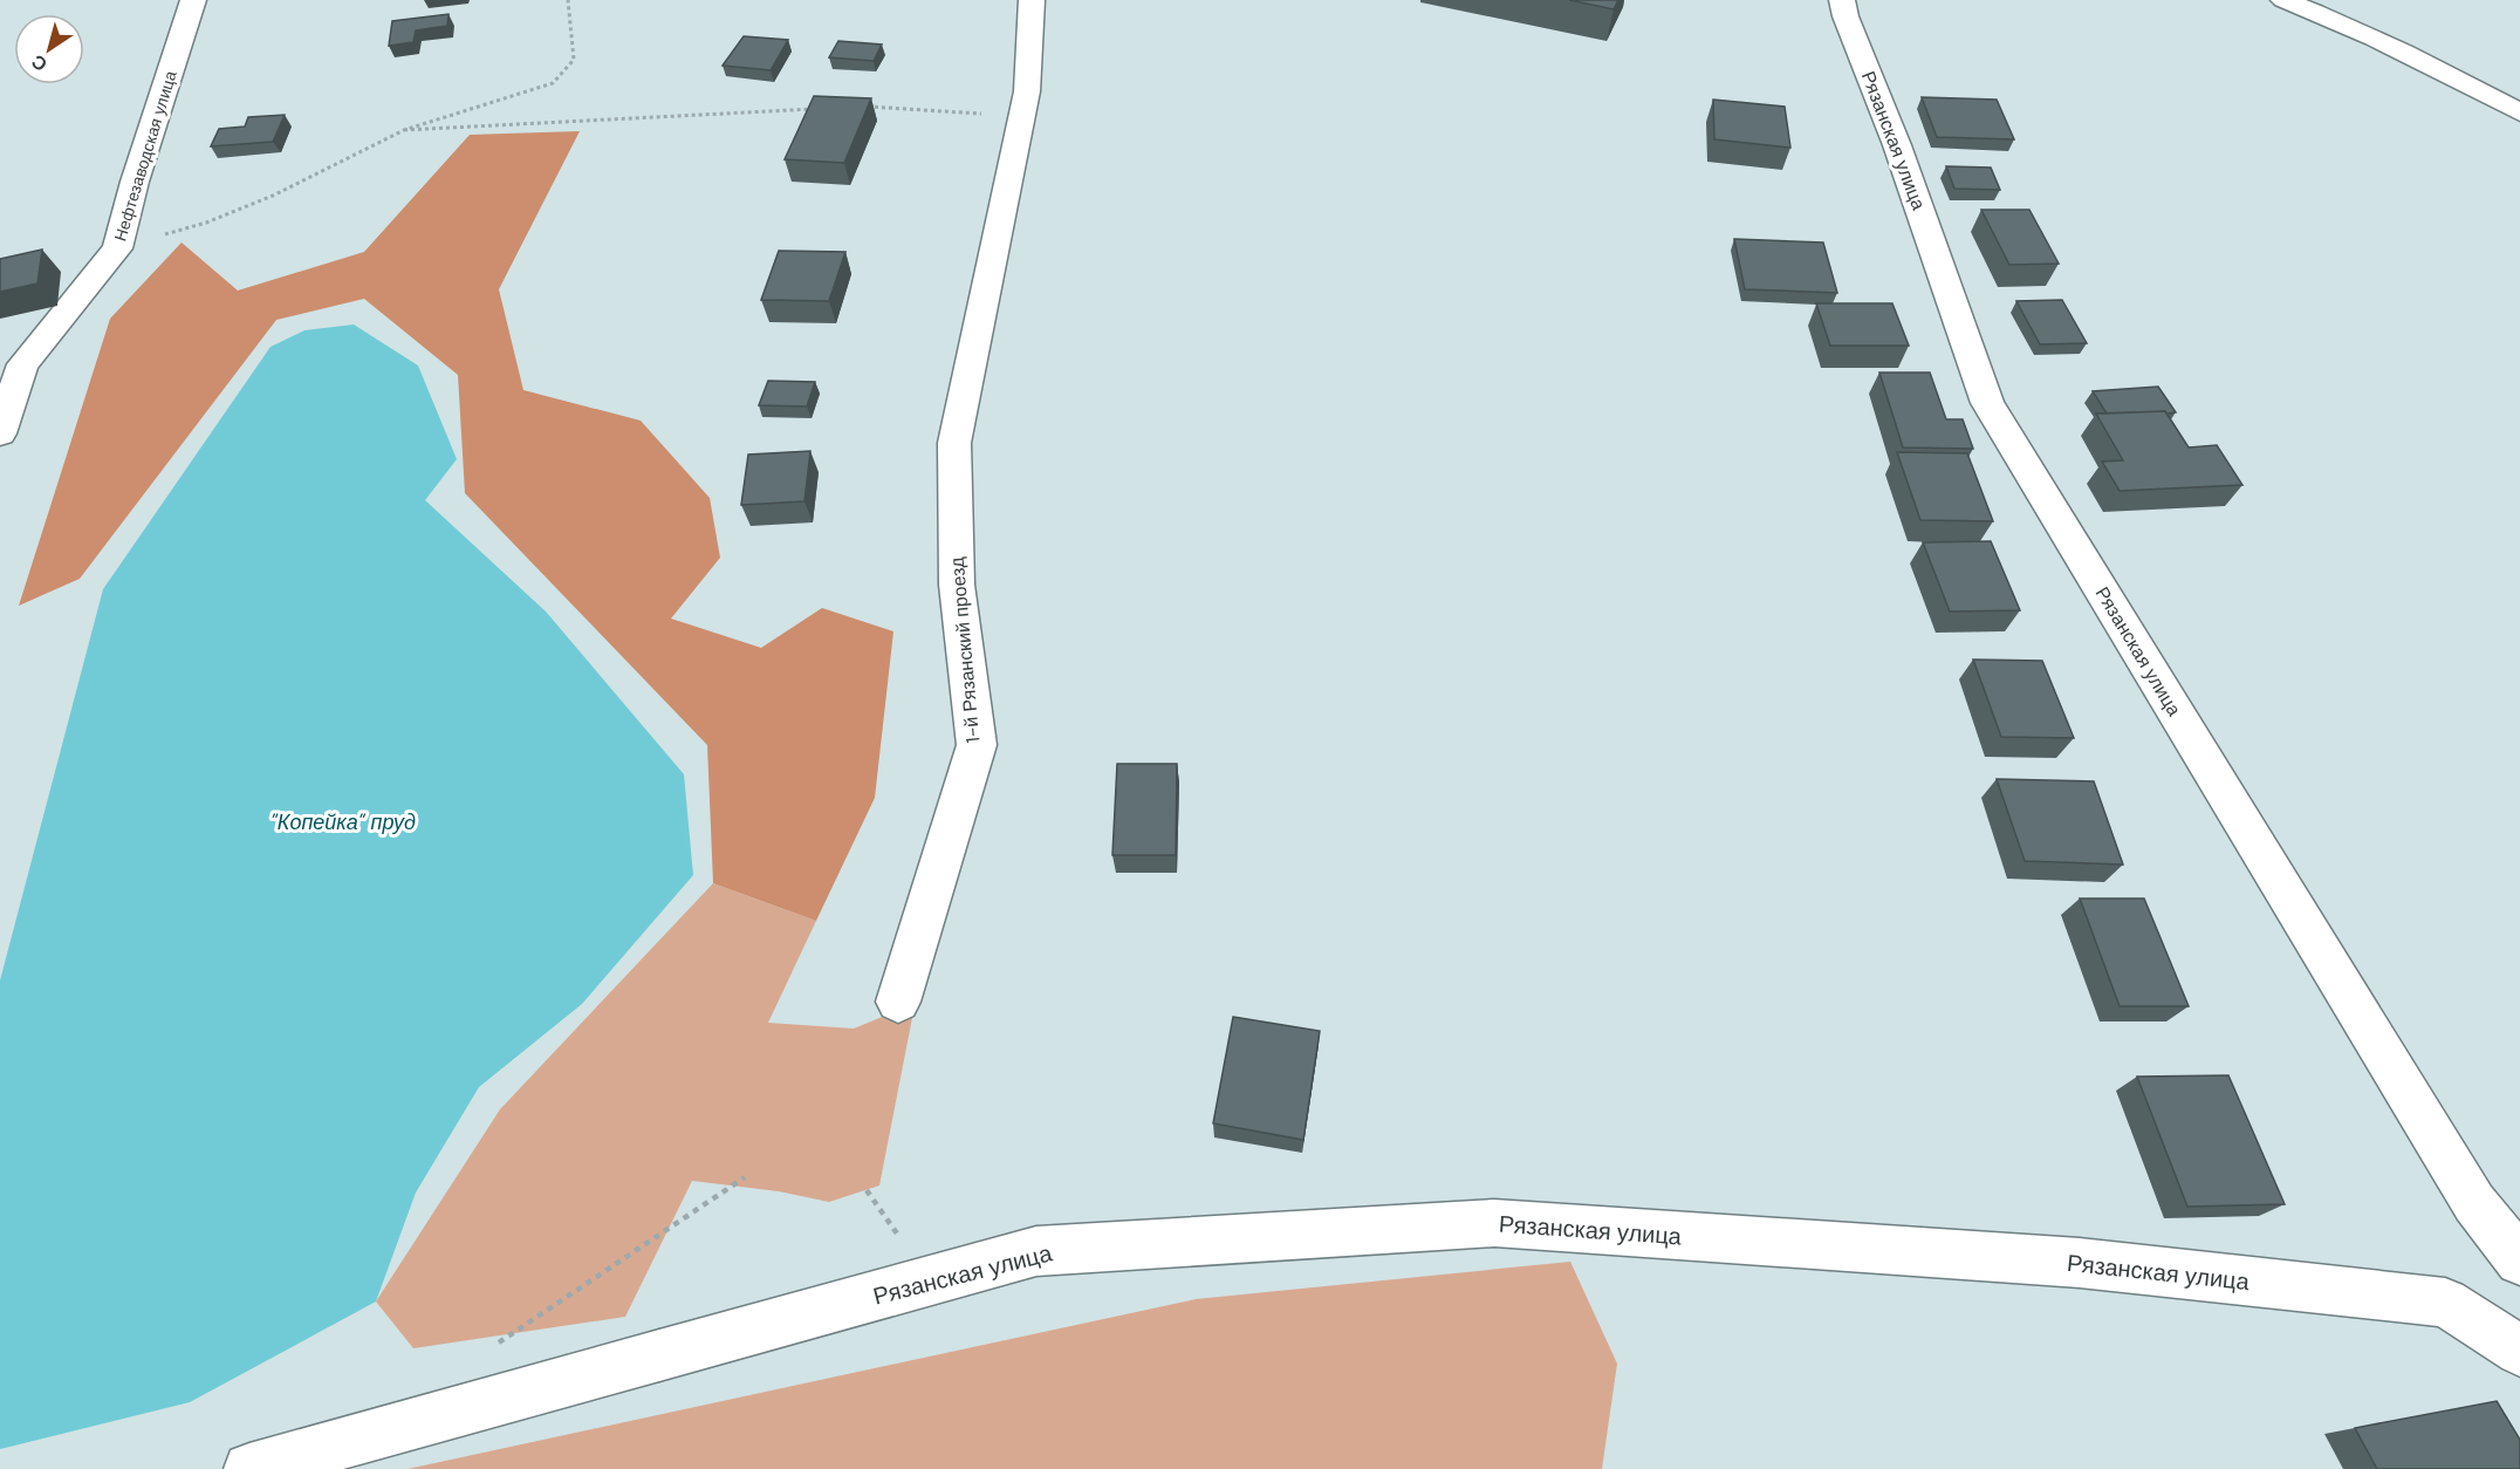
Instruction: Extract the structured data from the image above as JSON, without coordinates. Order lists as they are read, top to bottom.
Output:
{
  "streets": {
    "street": ["Рязанская улица", "Нефтезаводская улица", "1-й Рязанский проезд"]
  },
  "water": ["\"Копейка\" пруд"],
  "north": "bottom left"
}
